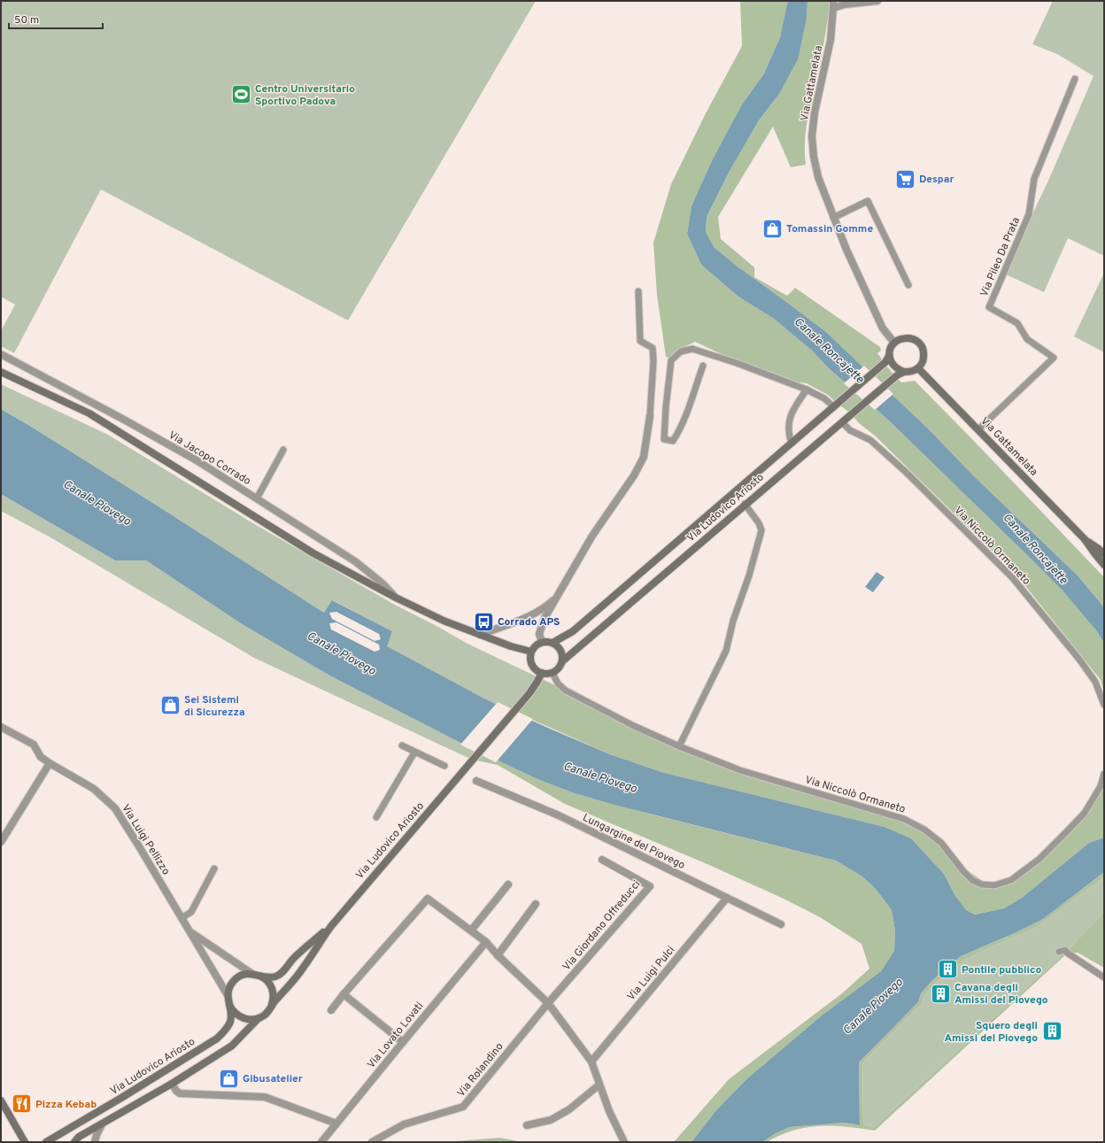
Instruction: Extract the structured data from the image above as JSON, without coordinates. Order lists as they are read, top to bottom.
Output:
{
  "streets": {
    "main road": ["Via Gattamelata", "Via Jacopo Corrado", "Via Ludovico Ariosto"],
    "street": [
      "Via Luigi Pellizzo",
      "Lungargine del Piovego",
      "Via Giordano Offreducci",
      "Via Luigi Pulci",
      "Via Lovato Lovati",
      "Via Rolandino"
    ],
    "lane": ["Via Pileo Da Prata", "Via Niccolò Ormaneto"]
  },
  "crossings": [
    ["Via Gattamelata", "Via Pileo Da Prata"],
    ["Via Gattamelata", "Via Ludovico Ariosto"],
    ["Via Jacopo Corrado", "Via Ludovico Ariosto"],
    ["Via Jacopo Corrado", "Via Niccolò Ormaneto"],
    ["Via Ludovico Ariosto", "Via Niccolò Ormaneto"],
    ["Via Ludovico Ariosto", "Via Luigi Pellizzo"],
    ["Lungargine del Piovego", "Via Luigi Pulci"],
    ["Via Giordano Offreducci", "Via Rolandino"]
  ],
  "water": ["Canale Roncajette", "Canale Piovego"],
  "places": {
    "sports": ["Centro Universitario Sportivo Padova"],
    "supermarket": ["Despar"],
    "shop": ["Tomassin Gomme", "Sei Sistemi di Sicurezza", "Gibusatelier"],
    "bus stop": ["Corrado APS"],
    "building": ["Pontile pubblico", "Cavana degli Amissi del Piovego", "Squero degli Amissi del Piovego"],
    "restaurant": ["Pizza Kebab"]
  },
  "scale_bar": "50 m"
}
